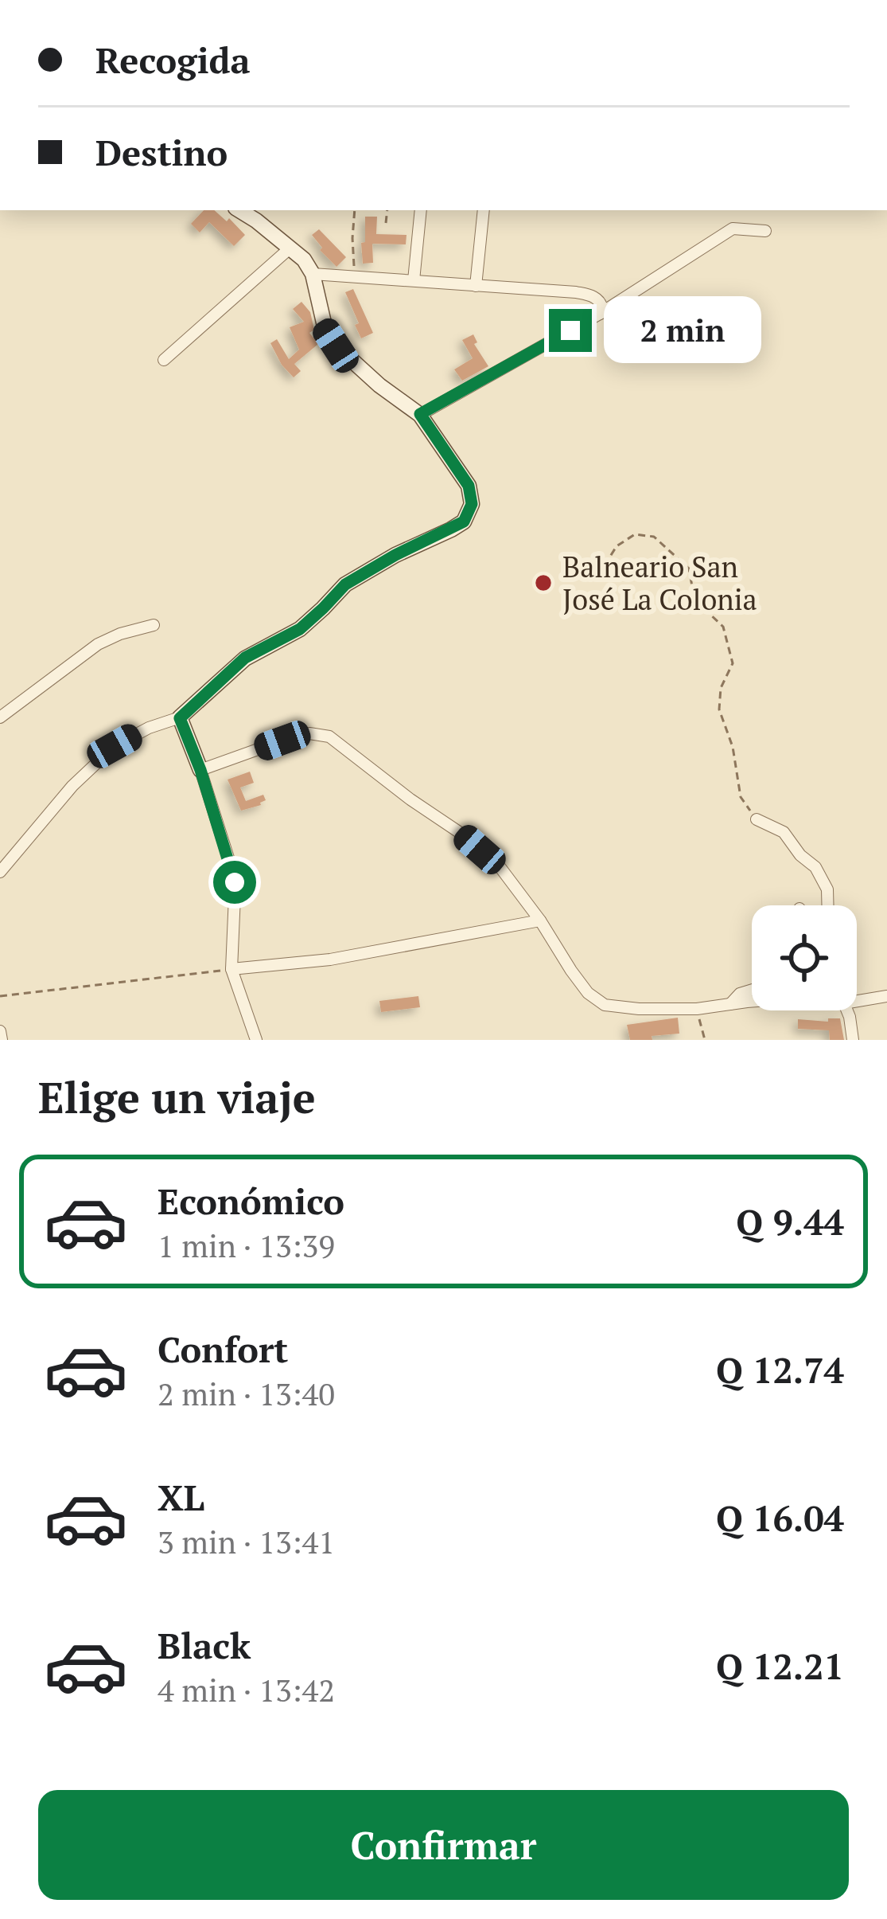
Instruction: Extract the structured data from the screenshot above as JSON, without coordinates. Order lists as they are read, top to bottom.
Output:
{
  "places": ["Balneario San José La Colonia"],
  "page": {
    "banner": ["Recogida", "Destino"],
    "bubble": "2 min",
    "heading": "Elige un viaje",
    "list": [
      {
        "name": "Económico",
        "note": "1 min · 13:39",
        "value": "Q 9.44"
      },
      {
        "name": "Confort",
        "note": "2 min · 13:40",
        "value": "Q 12.74"
      },
      {
        "name": "XL",
        "note": "3 min · 13:41",
        "value": "Q 16.04"
      },
      {
        "name": "Black",
        "note": "4 min · 13:42",
        "value": "Q 12.21"
      }
    ],
    "buttons": "Confirmar"
  }
}
